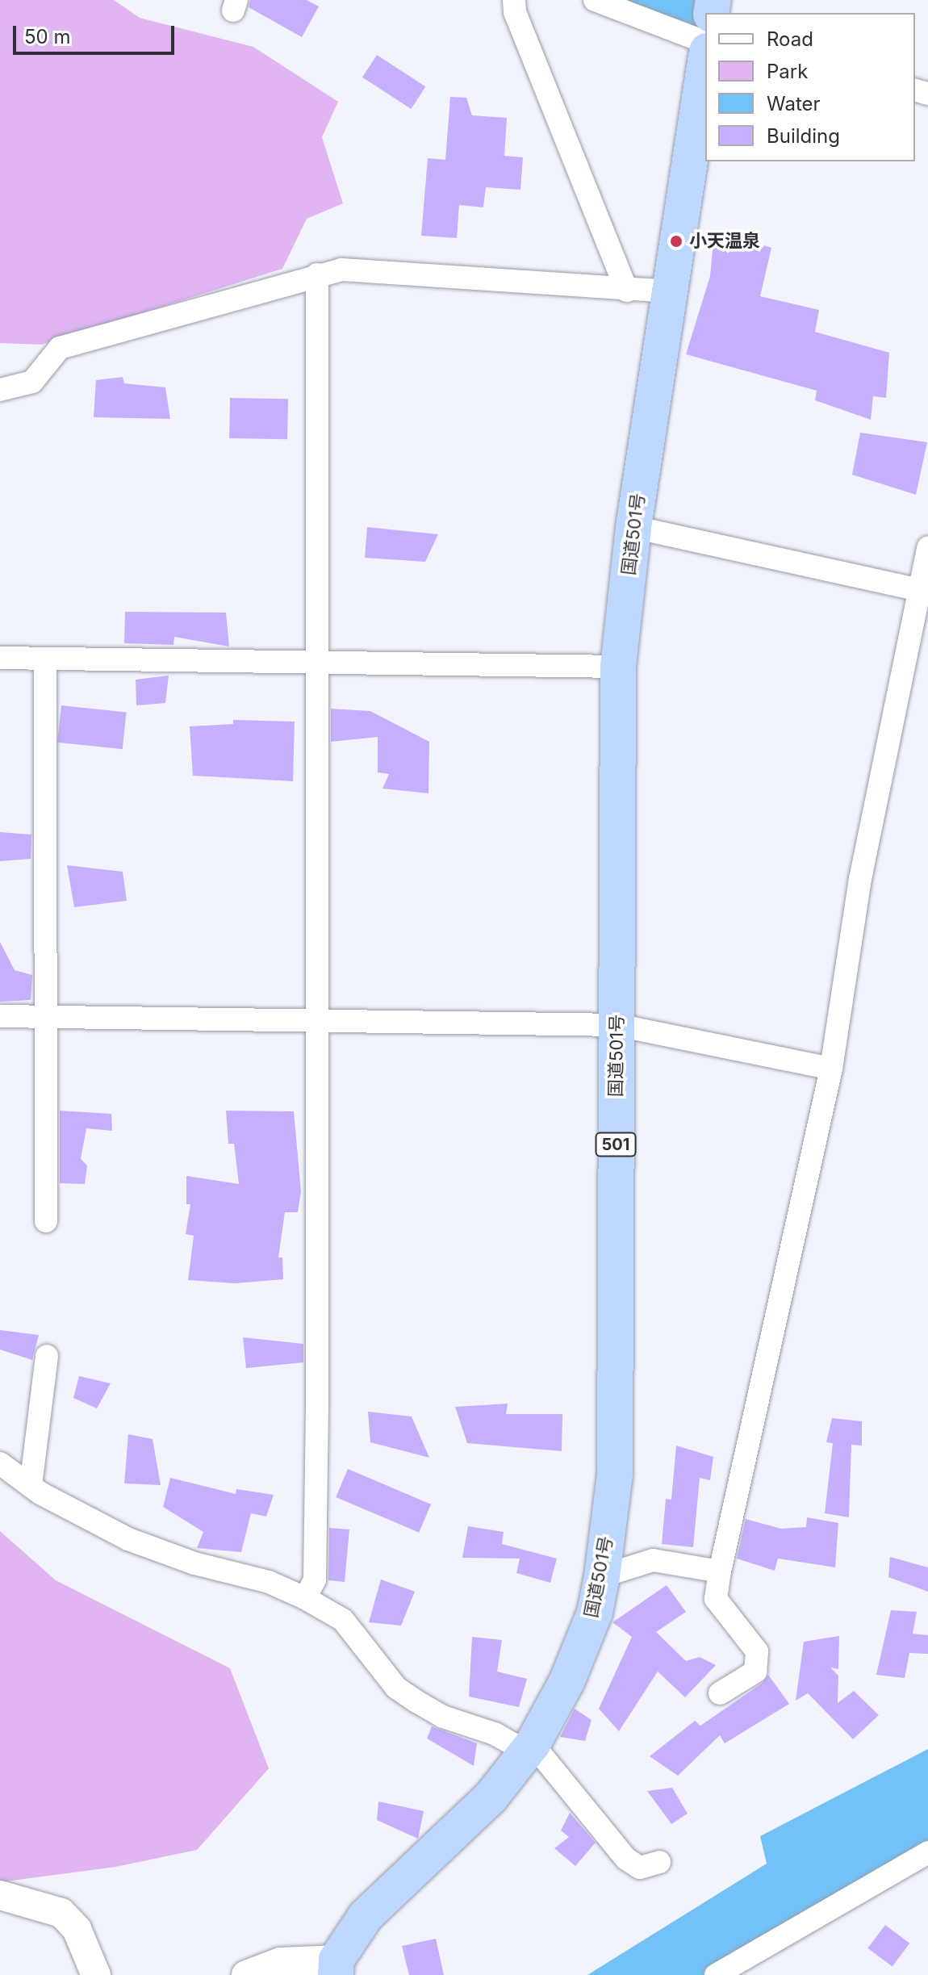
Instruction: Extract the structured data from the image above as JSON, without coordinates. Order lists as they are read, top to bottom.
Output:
{
  "streets": {
    "highway": ["国道501号", "501"]
  },
  "places": ["小天温泉"],
  "legend": [
    "Road",
    "Park",
    "Water",
    "Building"
  ],
  "scale_bar": "50 m"
}
